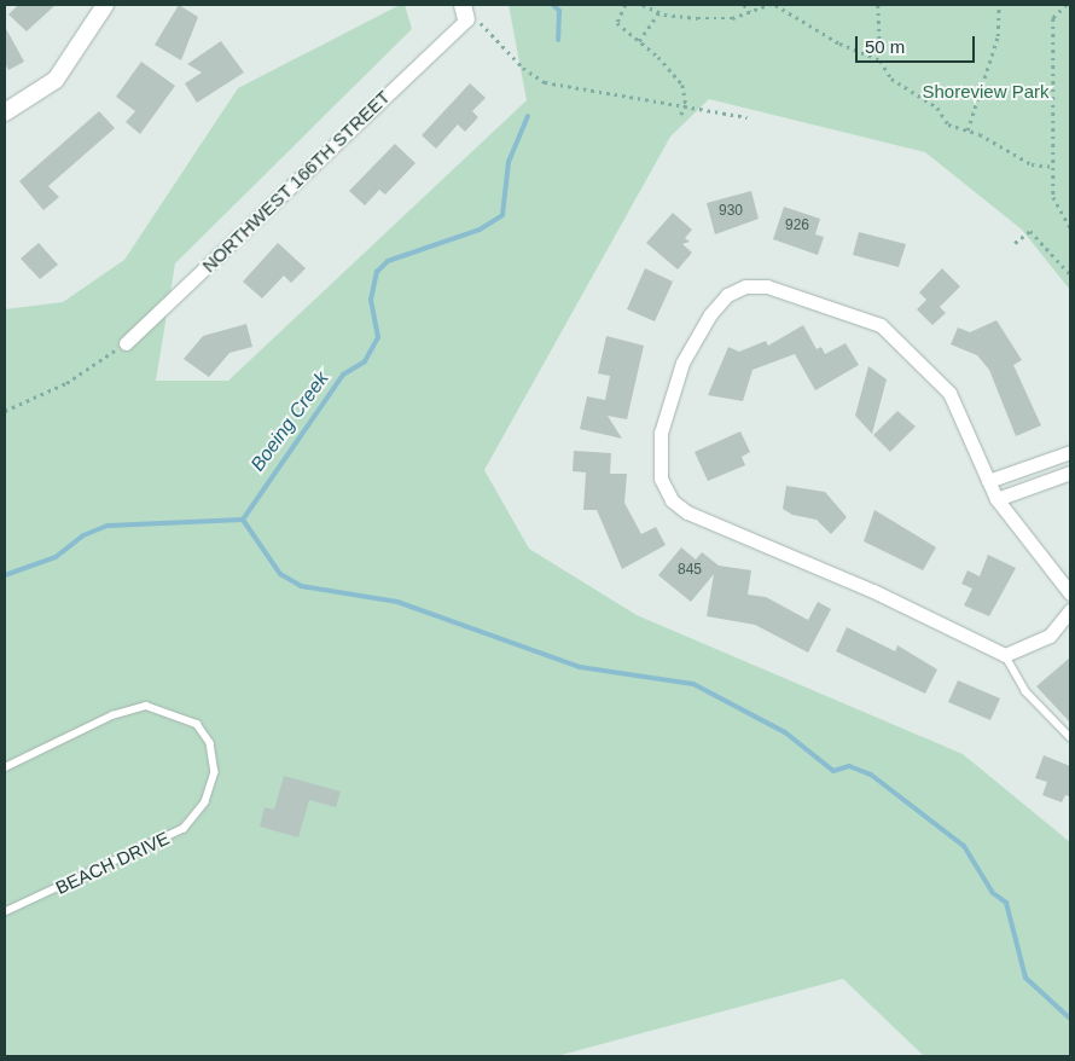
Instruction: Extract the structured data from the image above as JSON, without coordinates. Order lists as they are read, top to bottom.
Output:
{
  "streets": {
    "street": ["NORTHWEST 166TH STREET"],
    "lane": ["BEACH DRIVE"]
  },
  "water": ["Boeing Creek"],
  "parks": ["Shoreview Park"],
  "house_numbers": ["930", "926", "845"],
  "scale_bar": "50 m"
}
